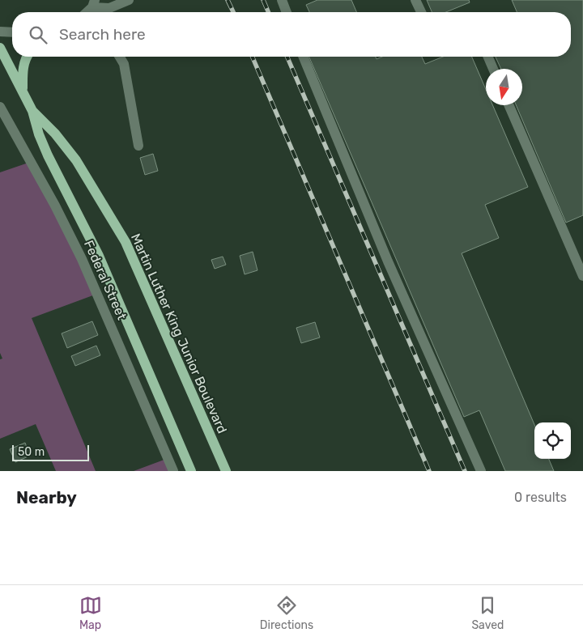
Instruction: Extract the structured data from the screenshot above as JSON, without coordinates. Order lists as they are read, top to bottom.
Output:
{
  "streets": {
    "main road": ["Martin Luther King Junior Boulevard"],
    "street": ["Federal Street"]
  },
  "scale_bar": "50 m",
  "north": "bottom",
  "page": {
    "search": "Search here",
    "scale": "50 m",
    "heading": ["Nearby", "0 results"],
    "nav": ["Map", "Directions", "Saved"]
  }
}
